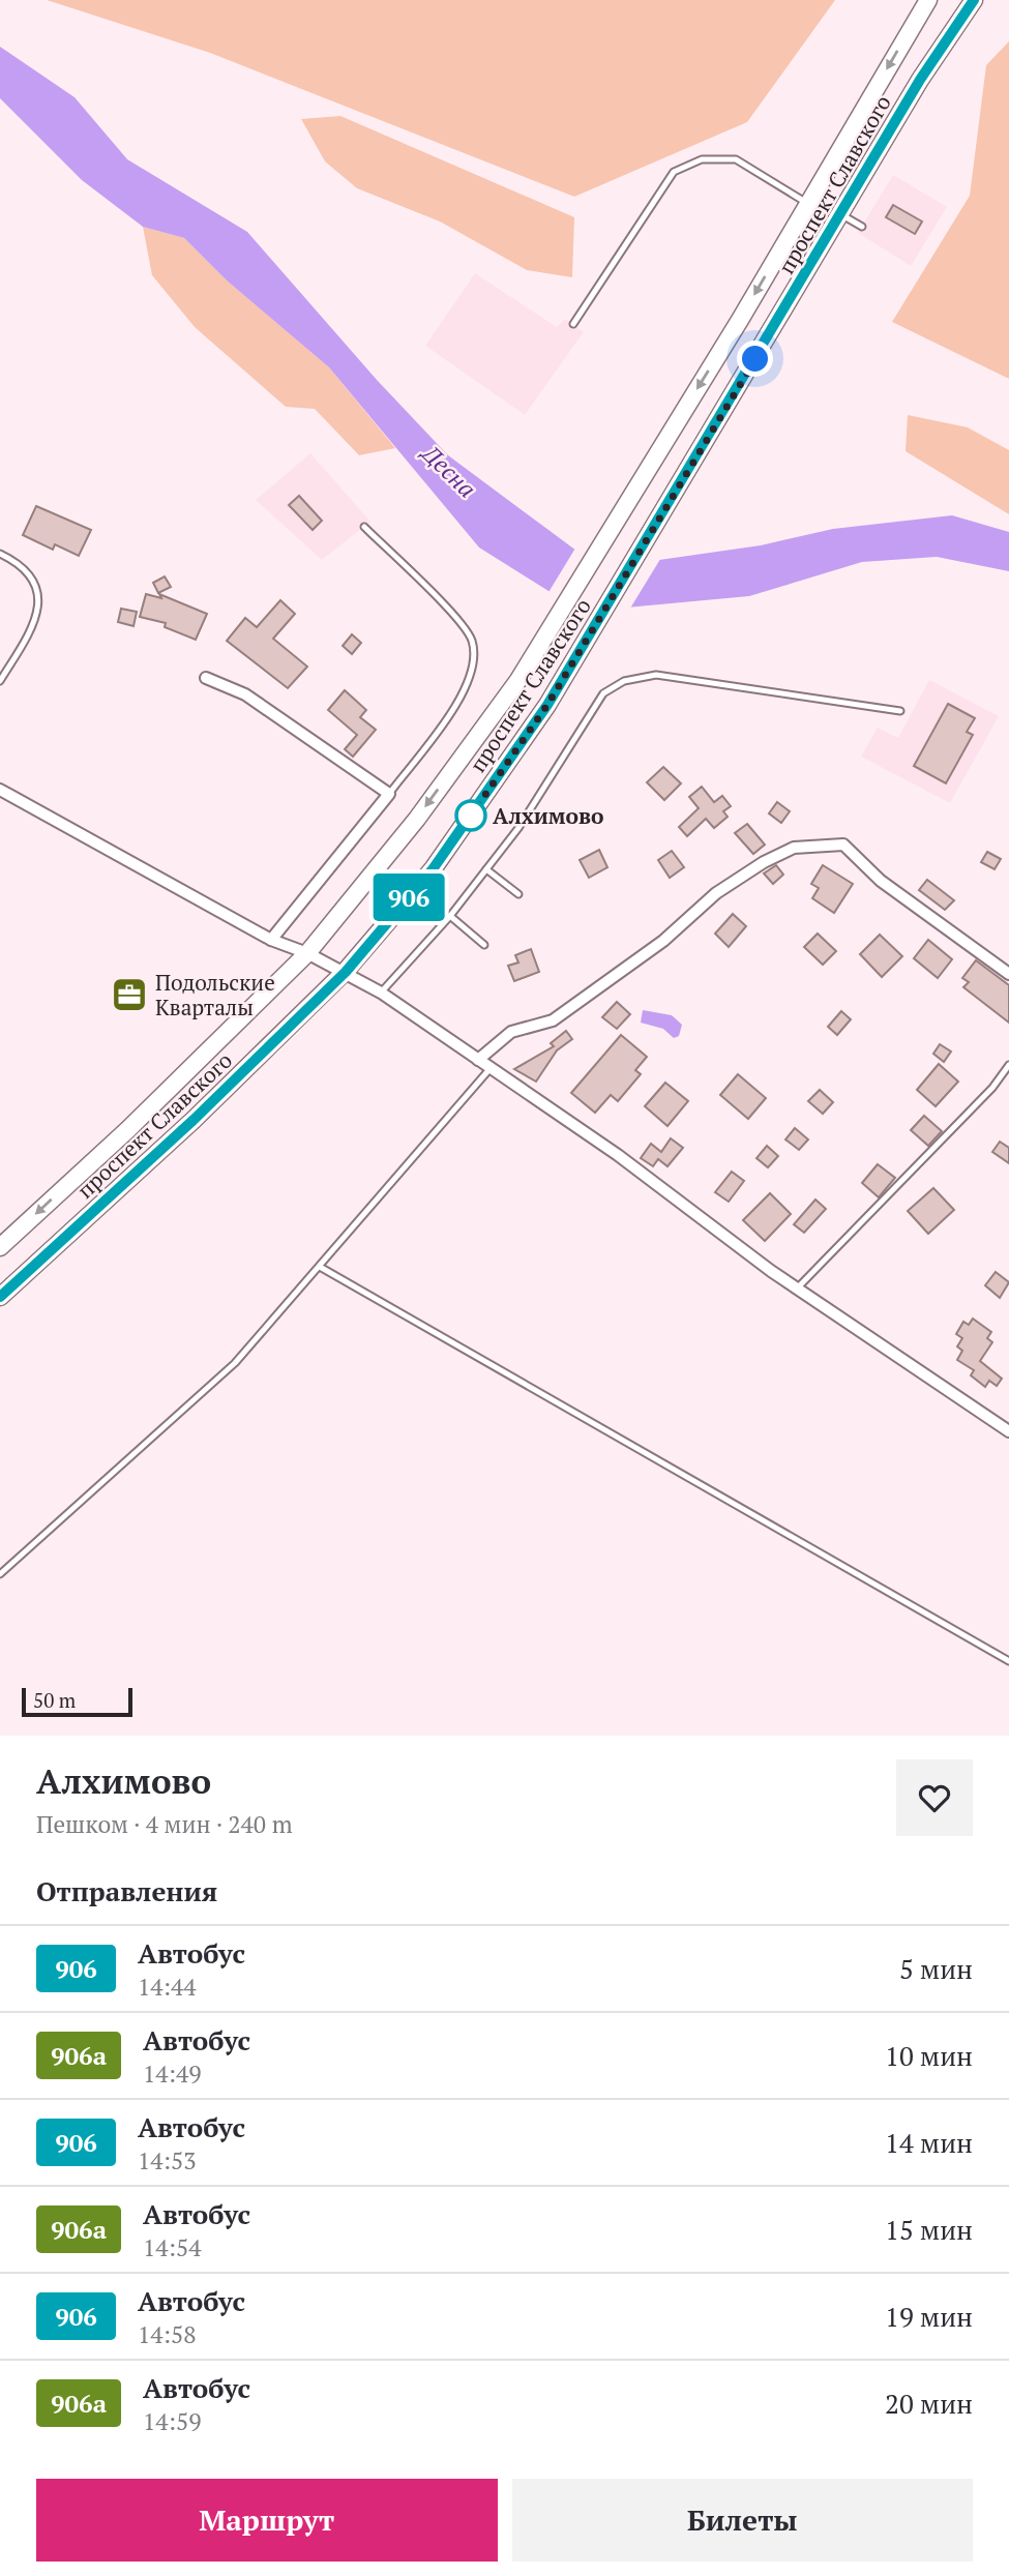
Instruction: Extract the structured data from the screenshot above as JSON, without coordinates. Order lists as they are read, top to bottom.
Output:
{
  "streets": {
    "main road": ["проспект Славского"]
  },
  "water": ["Десна"],
  "places": {
    "other": ["Алхимово"],
    "office": ["Подольские Кварталы"]
  },
  "lines": ["bus line 906"],
  "scale_bar": "50 m",
  "page": {
    "on_map": "906",
    "scale": "50 m",
    "heading": [
      ["Алхимово", "Пешком · 4 мин · 240 m"],
      "Отправления"
    ],
    "list": [
      {
        "mark": "906",
        "name": "Автобус",
        "note": "14:44",
        "value": "5 мин"
      },
      {
        "mark": "906а",
        "name": "Автобус",
        "note": "14:49",
        "value": "10 мин"
      },
      {
        "mark": "906",
        "name": "Автобус",
        "note": "14:53",
        "value": "14 мин"
      },
      {
        "mark": "906а",
        "name": "Автобус",
        "note": "14:54",
        "value": "15 мин"
      },
      {
        "mark": "906",
        "name": "Автобус",
        "note": "14:58",
        "value": "19 мин"
      },
      {
        "mark": "906а",
        "name": "Автобус",
        "note": "14:59",
        "value": "20 мин"
      }
    ],
    "buttons": ["Маршрут", "Билеты"]
  }
}
